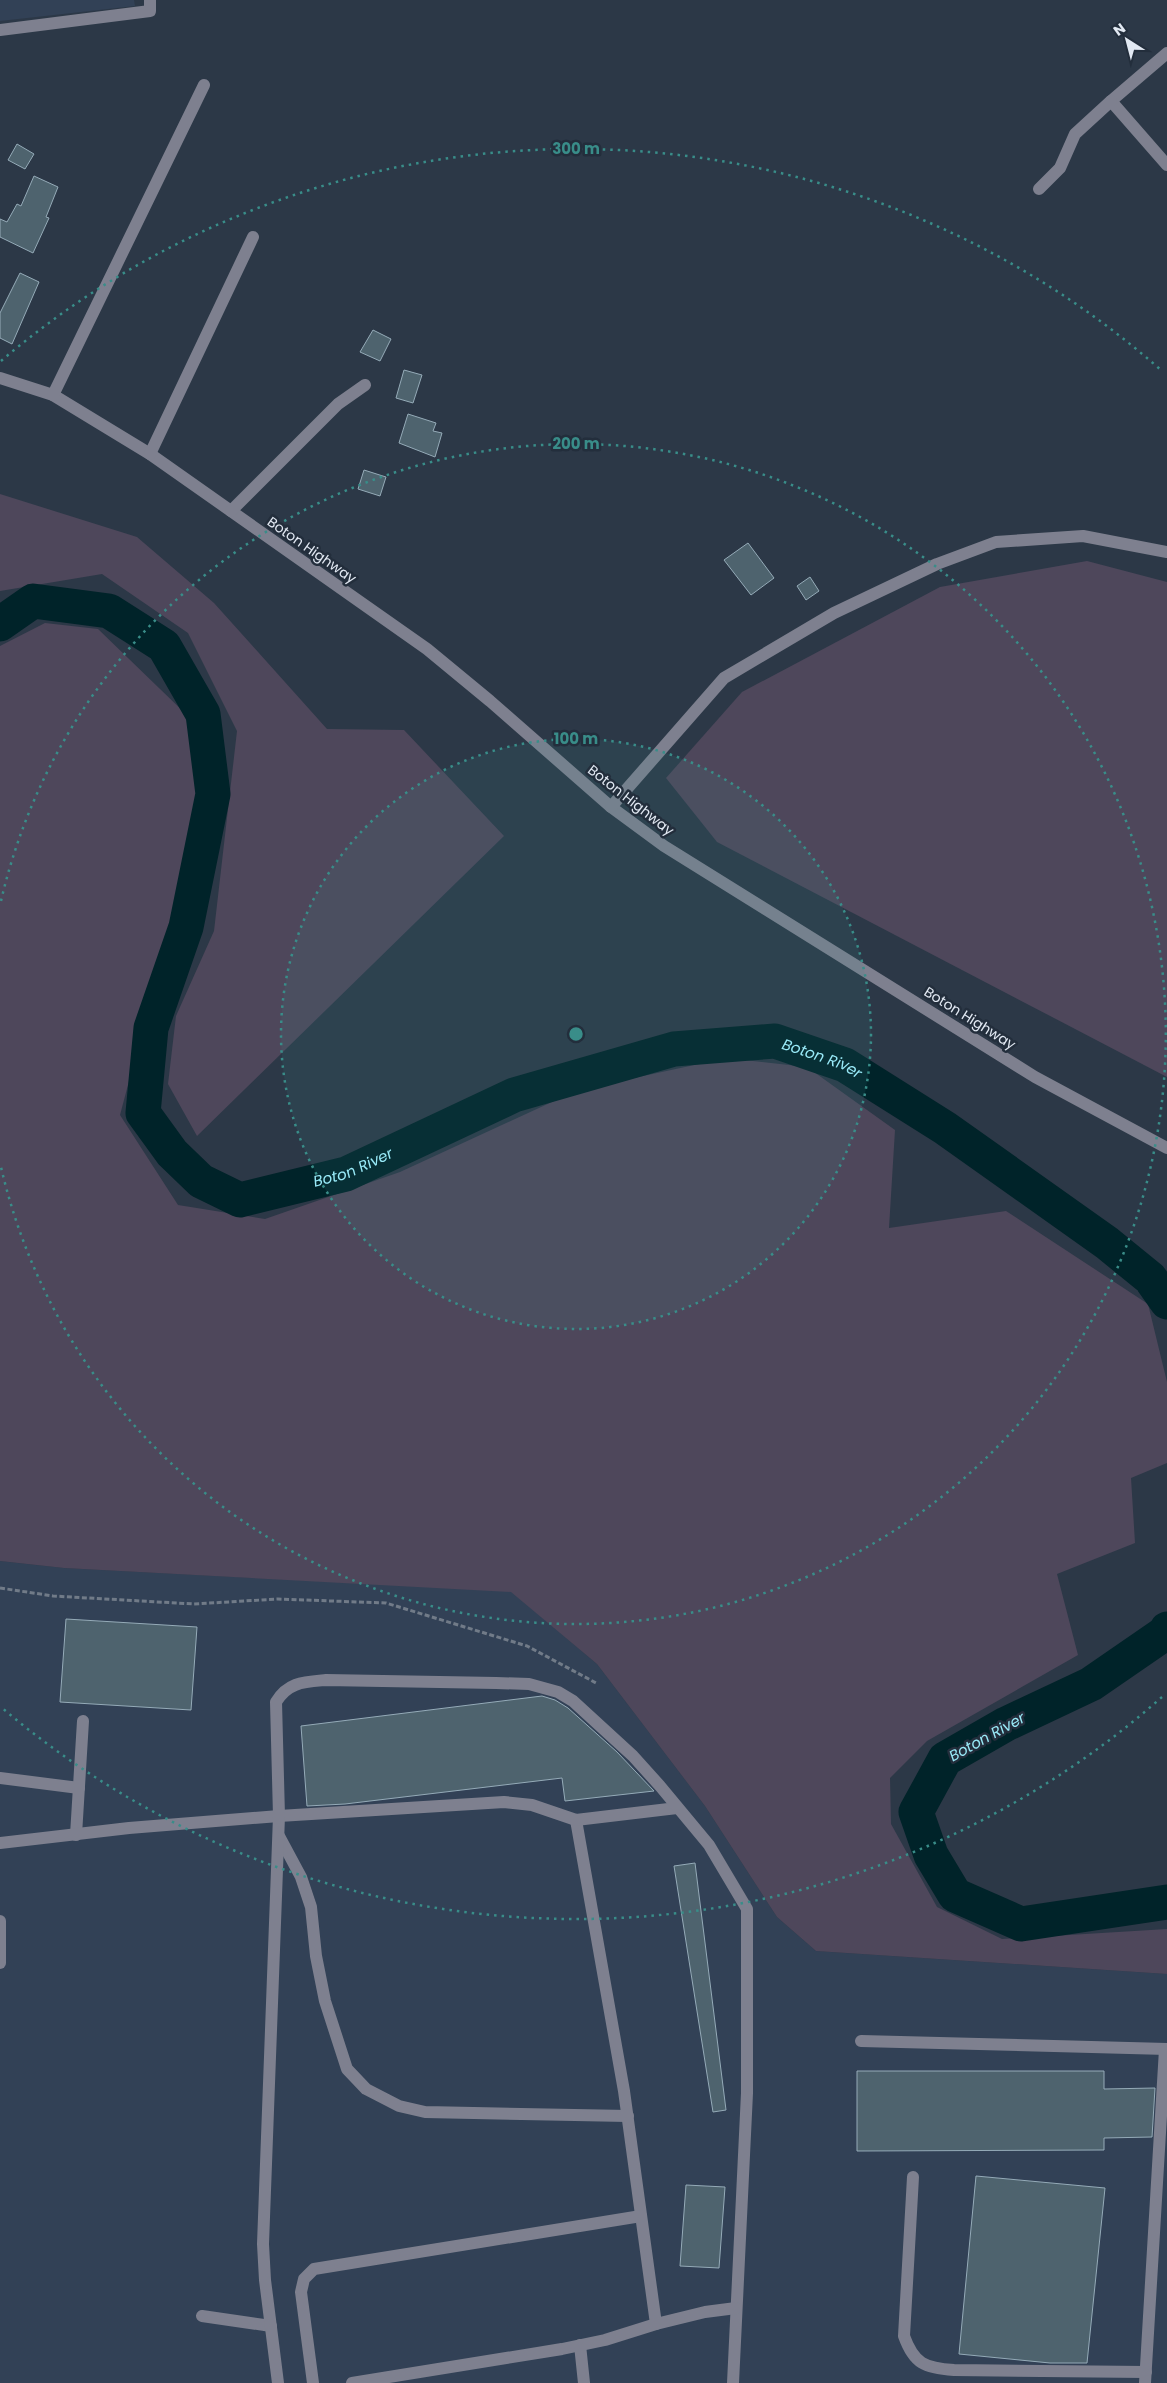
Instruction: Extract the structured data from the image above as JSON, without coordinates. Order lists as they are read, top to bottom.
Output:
{
  "streets": {
    "street": ["Boton Highway"]
  },
  "water": ["Boton River"],
  "north": "top left",
  "rings": ["300 m", "200 m", "100 m"]
}
